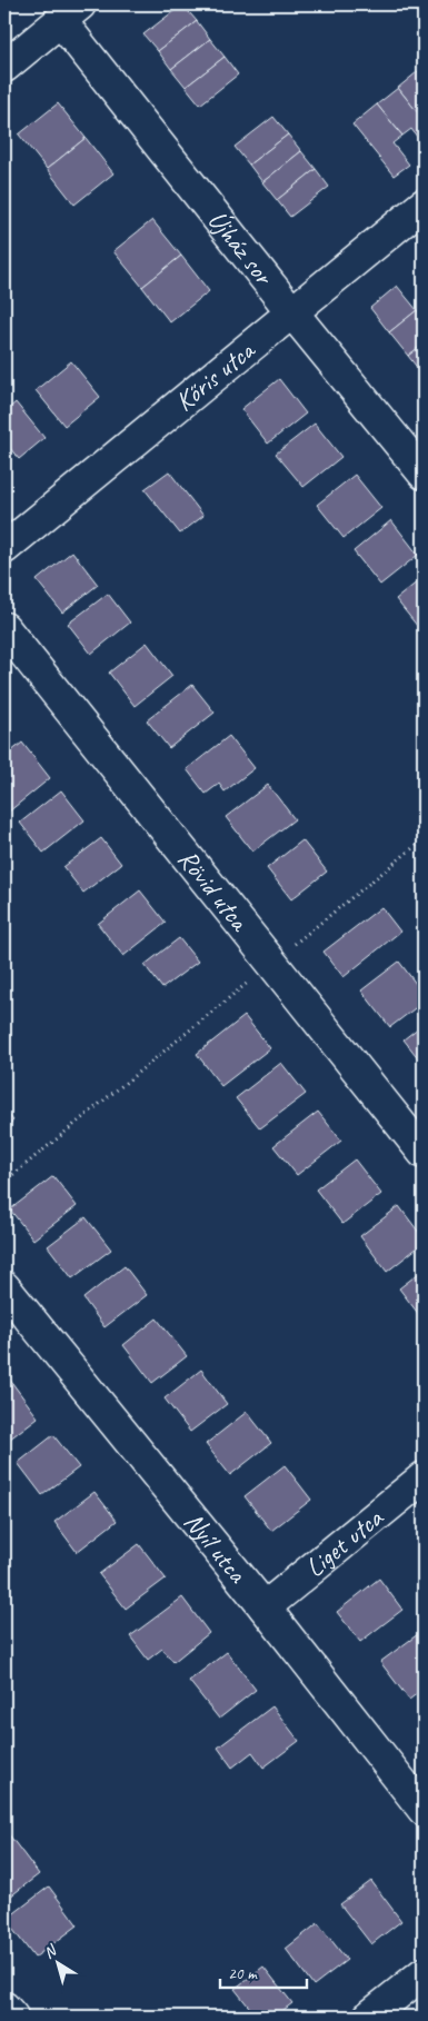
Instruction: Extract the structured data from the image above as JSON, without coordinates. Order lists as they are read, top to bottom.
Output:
{
  "streets": {
    "street": [
      "Újház sor",
      "Kőris utca",
      "Rövid utca",
      "Liget utca",
      "Nyíl utca"
    ]
  },
  "crossings": [
    ["Újház sor", "Kőris utca"],
    ["Liget utca", "Nyíl utca"]
  ],
  "scale_bar": "20 m",
  "north": "top left"
}
